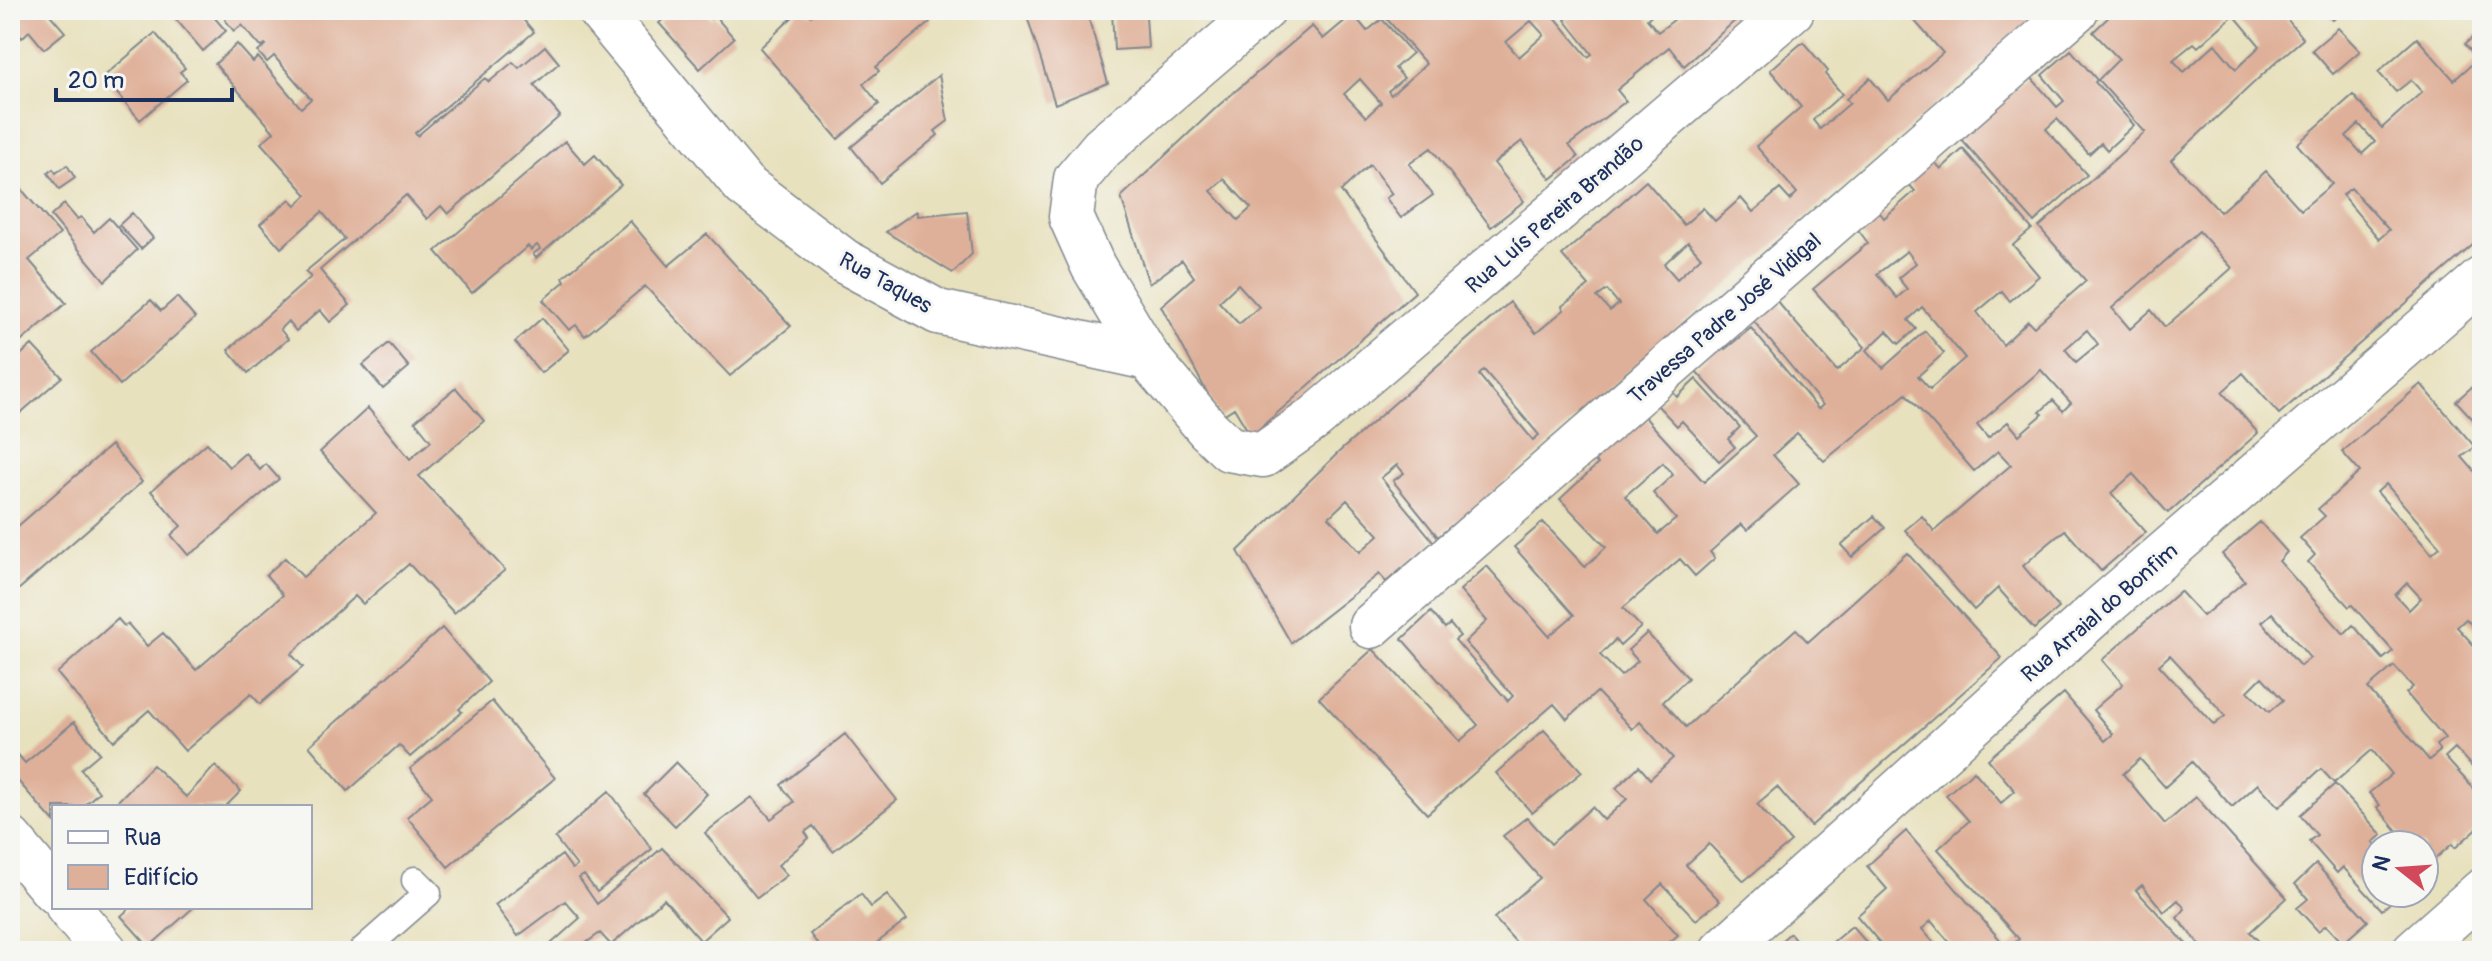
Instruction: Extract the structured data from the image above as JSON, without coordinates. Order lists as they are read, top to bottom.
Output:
{
  "streets": {
    "street": [
      "Rua Luís Pereira Brandão",
      "Rua Taques",
      "Travessa Padre José Vidigal",
      "Rua Arraial do Bonfim"
    ]
  },
  "crossings": [
    ["Rua Luís Pereira Brandão", "Rua Taques"]
  ],
  "legend": ["Rua", "Edifício"],
  "scale_bar": "20 m",
  "north": "left"
}
